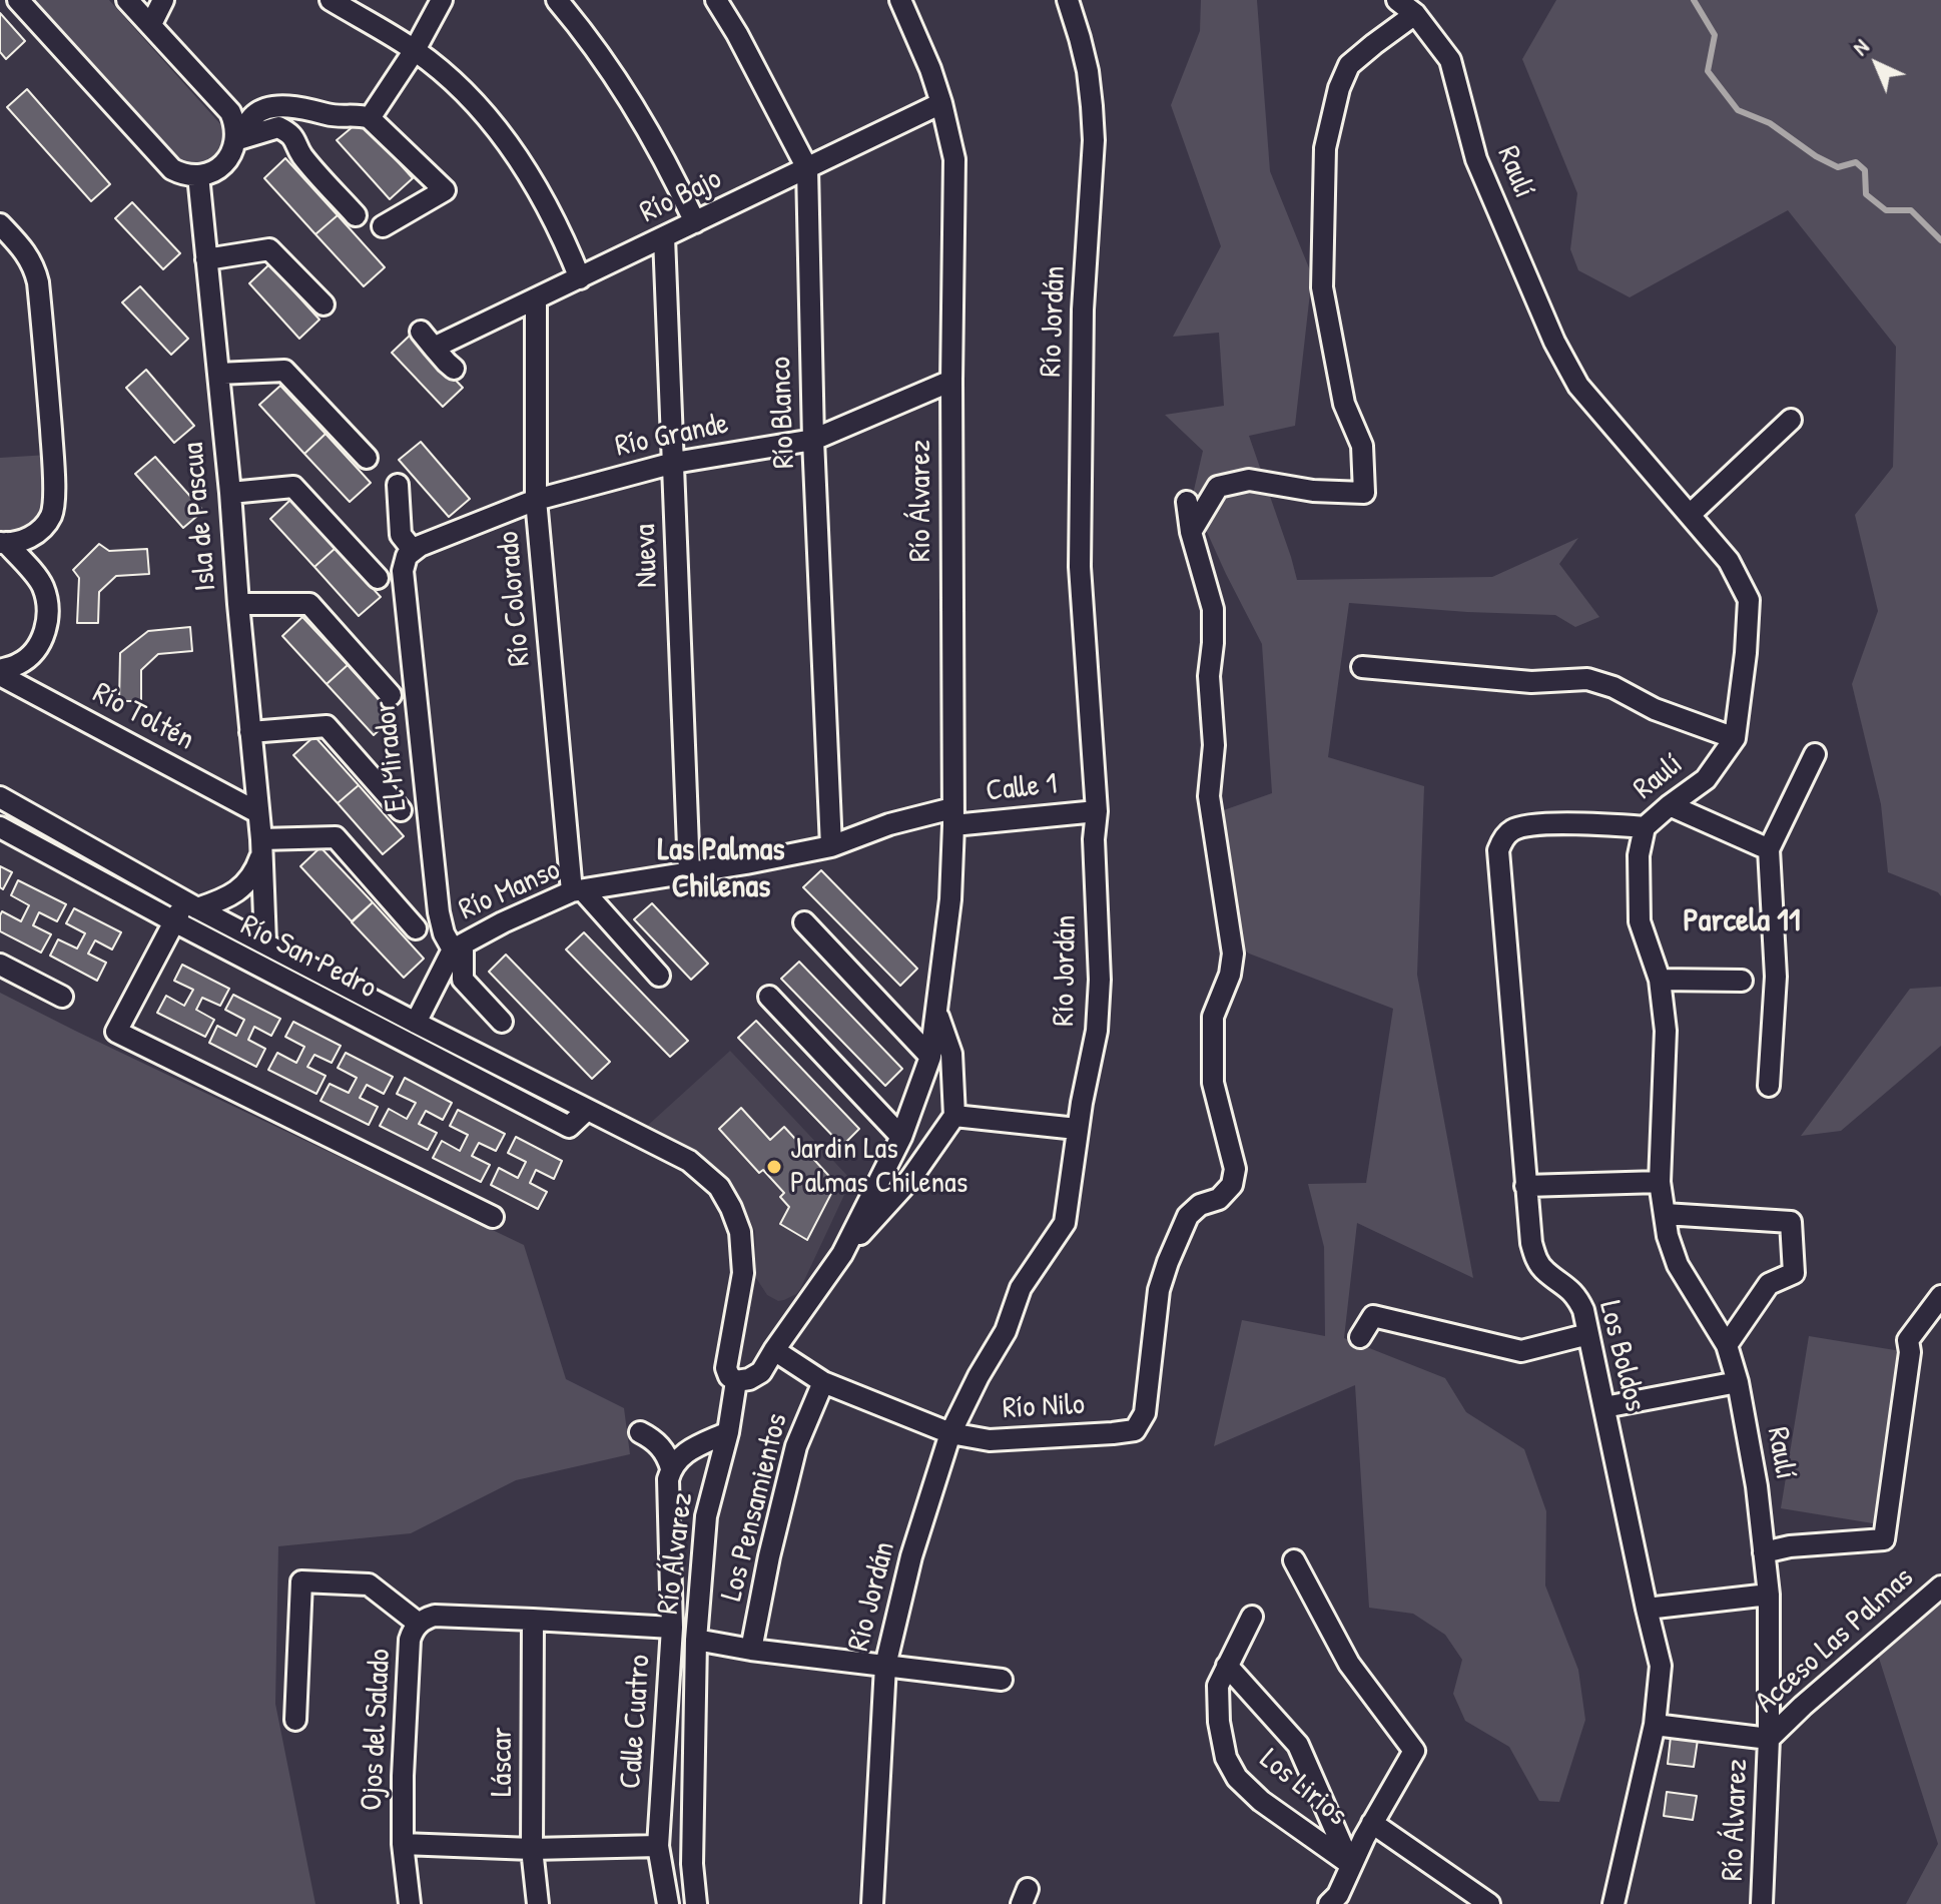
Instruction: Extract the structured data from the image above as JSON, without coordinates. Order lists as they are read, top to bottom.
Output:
{
  "streets": {
    "street": [
      "Raulí",
      "Río Bajo",
      "Río Jordán",
      "Río Blanco",
      "Río Grande",
      "Río Álvarez",
      "Isla de Pascua",
      "Nueva",
      "Río Colorado",
      "Río Toltén",
      "El Mirador",
      "Calle 1",
      "Río Manso",
      "Río San Pedro",
      "Los Boldos",
      "Río Nilo",
      "Los Pensamientos",
      "Acceso Las Palmas",
      "Calle Cuatro",
      "Ojos del Salado",
      "Láscar",
      "Los Lirios"
    ]
  },
  "crossings": [
    ["Raulí", "Río Álvarez"],
    ["Raulí", "Los Boldos"],
    ["Raulí", "Acceso Las Palmas"],
    ["Río Bajo", "Río Blanco"],
    ["Río Bajo", "Río Álvarez"],
    ["Río Bajo", "Nueva"],
    ["Río Bajo", "Río Colorado"],
    ["Río Jordán", "Calle 1"],
    ["Río Jordán", "Río Nilo"],
    ["Río Blanco", "Río Grande"],
    ["Río Blanco", "Río Manso"],
    ["Río Grande", "Río Álvarez"],
    ["Río Grande", "Nueva"],
    ["Río Grande", "Río Colorado"],
    ["Río Grande", "El Mirador"],
    ["Río Álvarez", "Calle 1"],
    ["Río Álvarez", "Río Manso"],
    ["Río Álvarez", "Río San Pedro"],
    ["Río Álvarez", "Río Nilo"],
    ["Río Álvarez", "Acceso Las Palmas"],
    ["Isla de Pascua", "Río Toltén"],
    ["Isla de Pascua", "Río San Pedro"],
    ["Nueva", "Río Manso"],
    ["Río Colorado", "Río Manso"],
    ["El Mirador", "Río Manso"],
    ["Calle 1", "Río Manso"],
    ["Río Manso", "Río San Pedro"],
    ["Río Nilo", "Los Pensamientos"],
    ["Calle Cuatro", "Ojos del Salado"],
    ["Ojos del Salado", "Láscar"]
  ],
  "districts": ["Las Palmas Chilenas", "Parcela 11"],
  "places": ["Jardin Las Palmas Chilenas"],
  "north": "top left"
}
